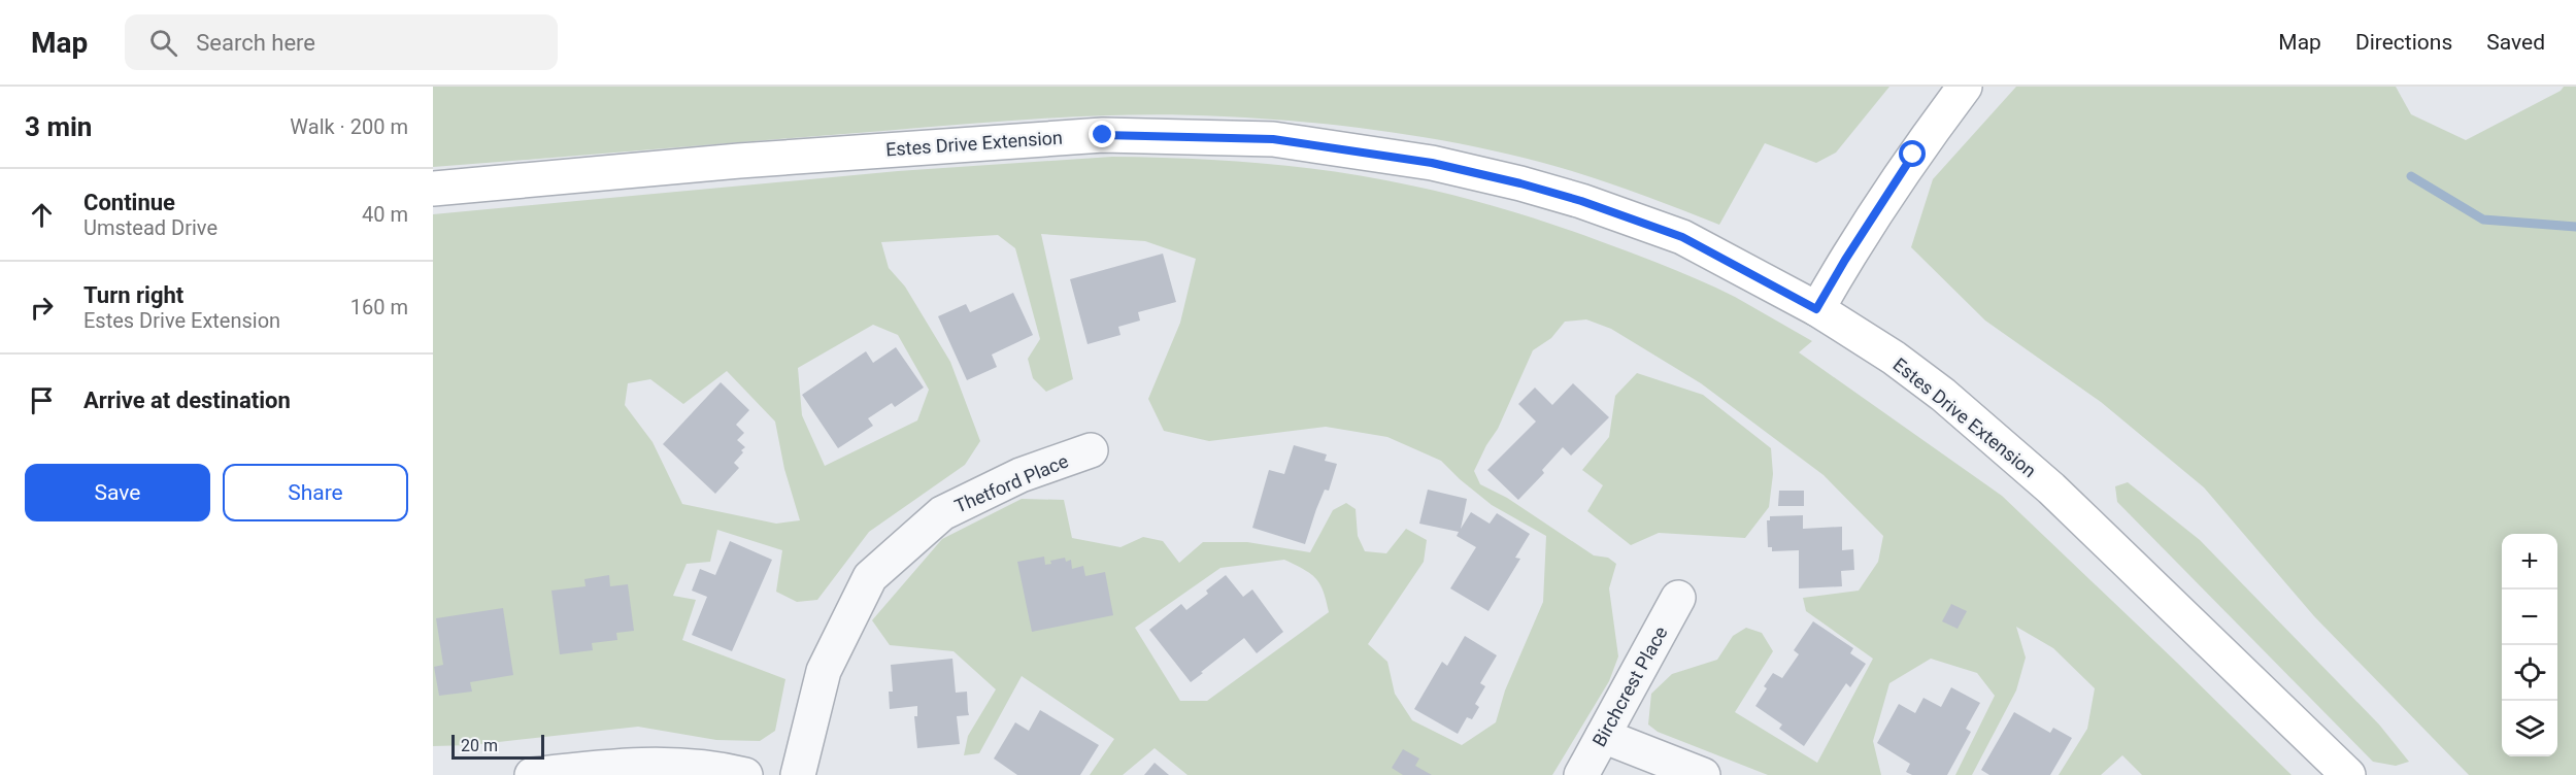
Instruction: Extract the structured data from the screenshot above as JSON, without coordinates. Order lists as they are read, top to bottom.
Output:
{
  "streets": {
    "main road": ["Estes Drive Extension"],
    "street": ["Thetford Place", "Birchcrest Place"]
  },
  "scale_bar": "20 m",
  "page": {
    "header": "Map",
    "search": "Search here",
    "nav": ["Map", "Directions", "Saved"],
    "heading": ["3 min", "Walk · 200 m"],
    "list": [
      ["Continue", "Umstead Drive", "40 m"],
      ["Turn right", "Estes Drive Extension", "160 m"],
      "Arrive at destination"
    ],
    "buttons": ["Save", "Share"],
    "map_buttons": ["+", "−"],
    "scale": "20 m"
  }
}
